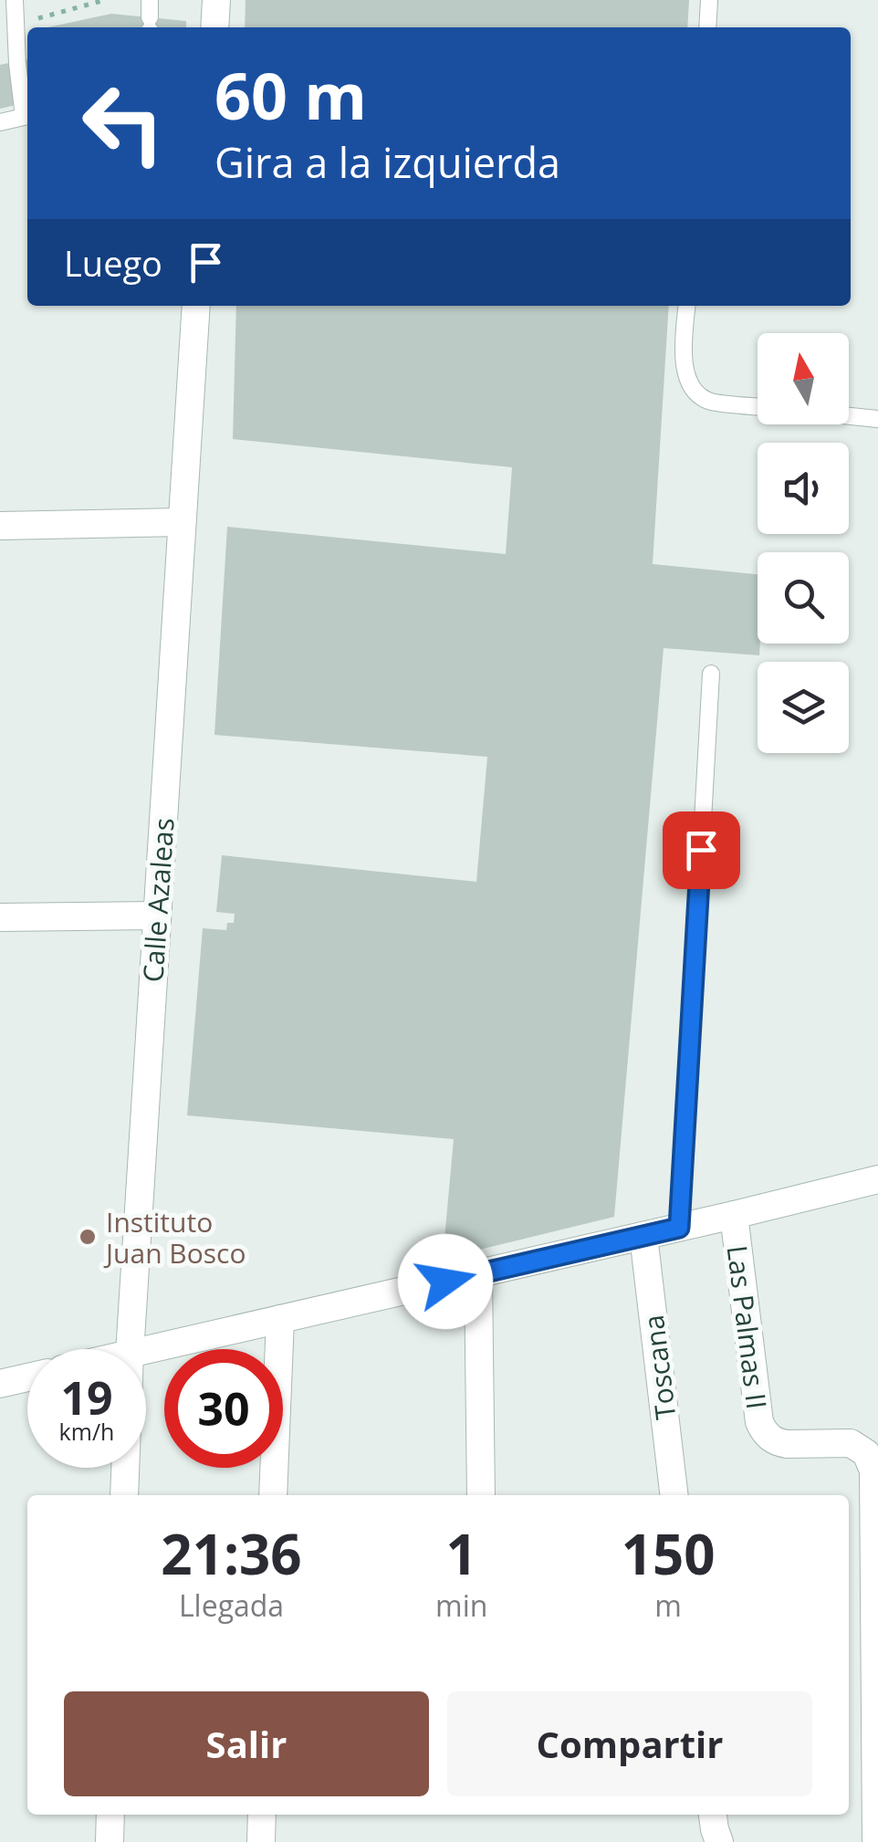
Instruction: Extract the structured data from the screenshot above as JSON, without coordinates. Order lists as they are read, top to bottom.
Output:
{
  "streets": {
    "street": ["Calle Azaleas", "Las Palmas II", "Toscana"]
  },
  "places": ["Instituto Juan Bosco"],
  "north": "top",
  "page": {
    "turn": ["60 m", "Gira a la izquierda"],
    "then": "Luego",
    "speed": "19 km/h",
    "limit": "30",
    "eta": [
      "21:36",
      "Llegada",
      "1",
      "min",
      "150",
      "m"
    ],
    "buttons": ["Salir", "Compartir"]
  }
}
